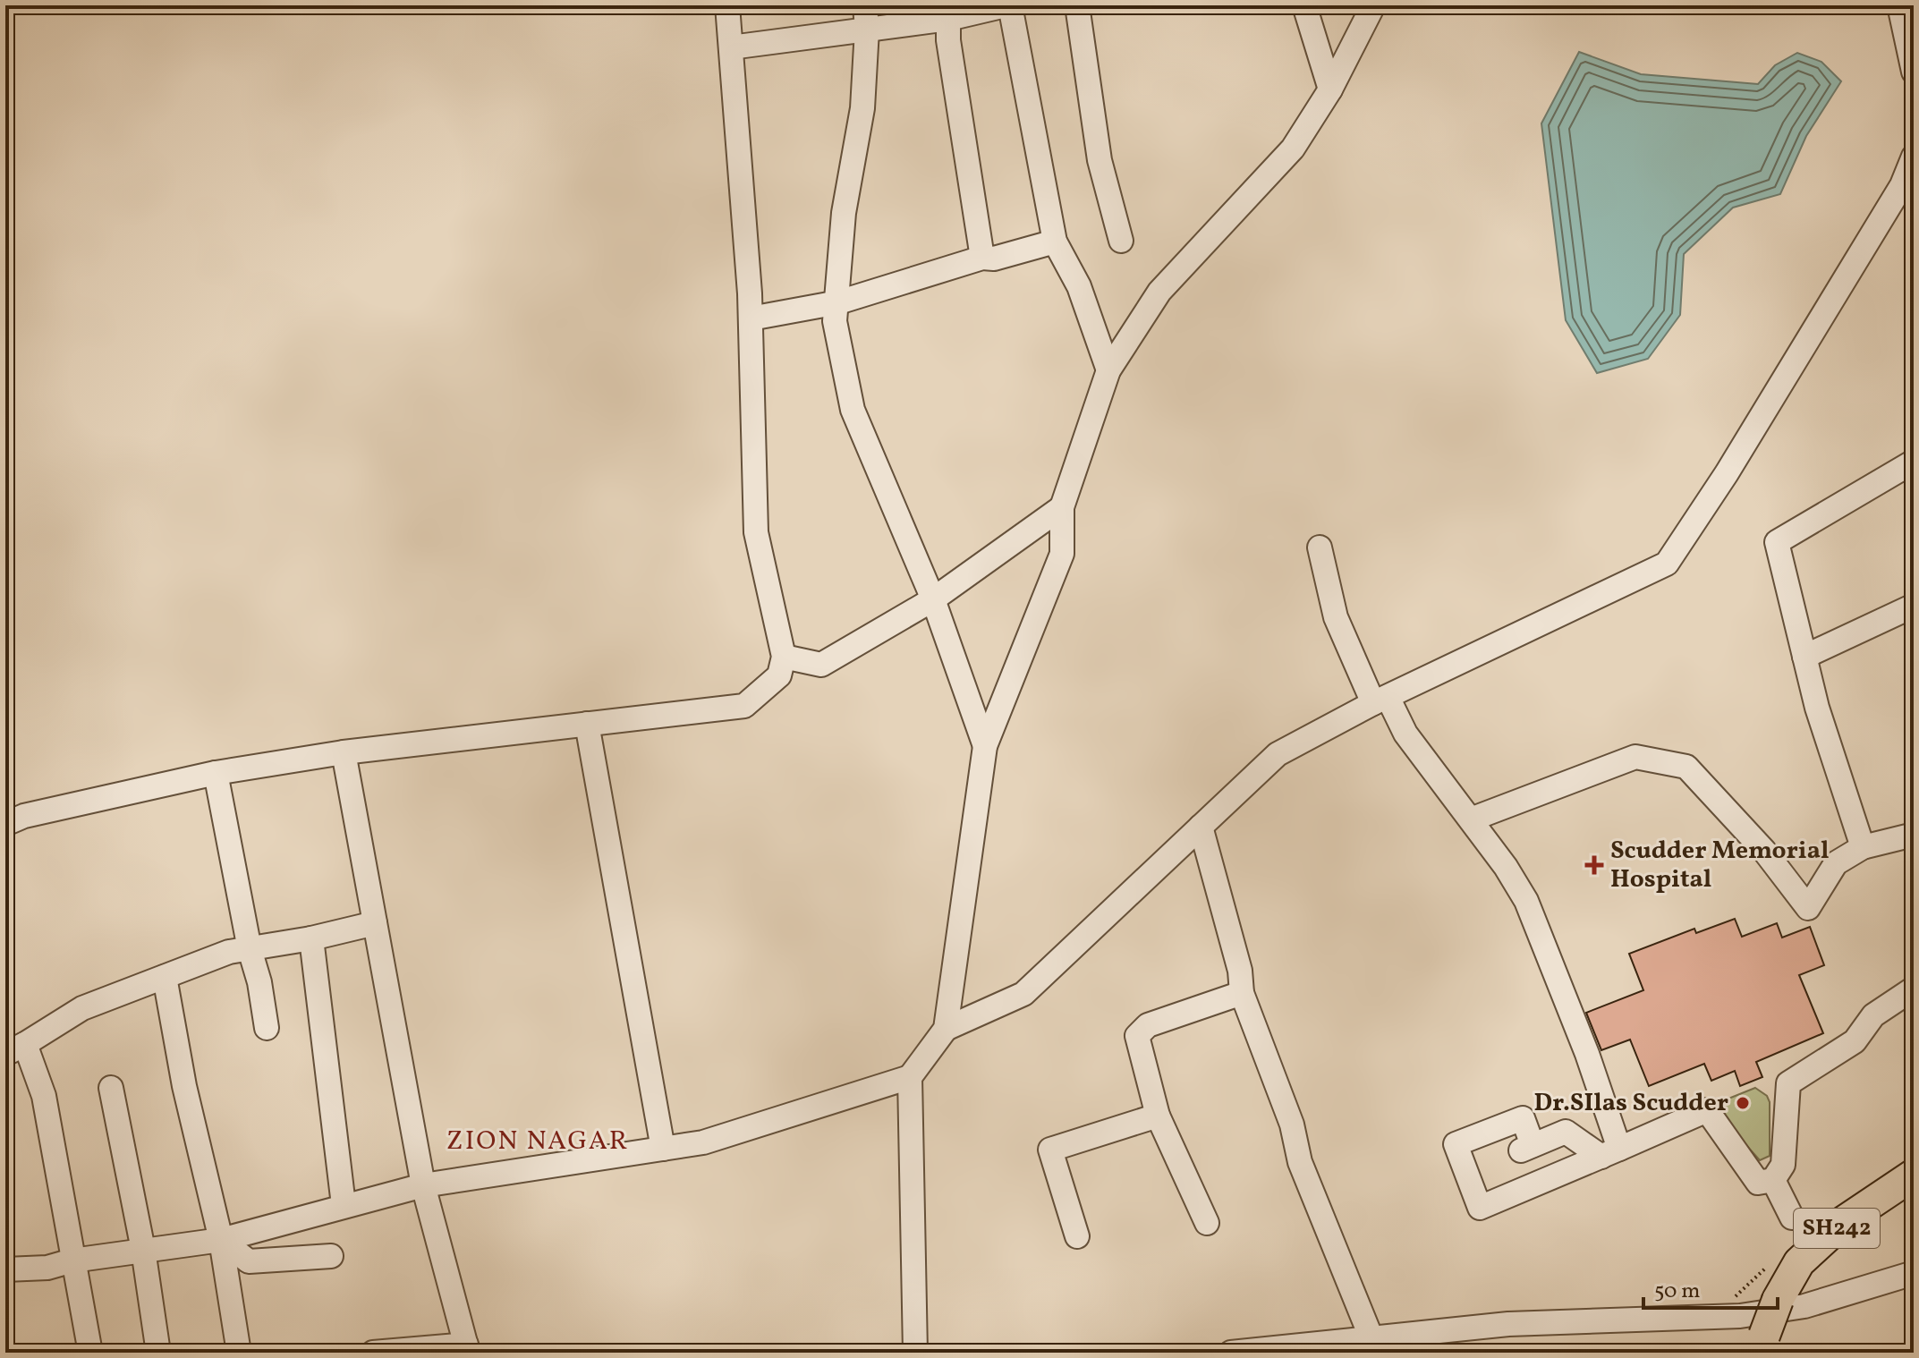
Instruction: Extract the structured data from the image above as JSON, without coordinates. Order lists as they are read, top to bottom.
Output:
{
  "streets": {
    "main road": ["SH242"]
  },
  "districts": ["ZION NAGAR"],
  "places": {
    "health": ["Scudder Memorial Hospital"],
    "other": ["Dr.SIlas Scudder"]
  },
  "scale_bar": "50 m"
}
